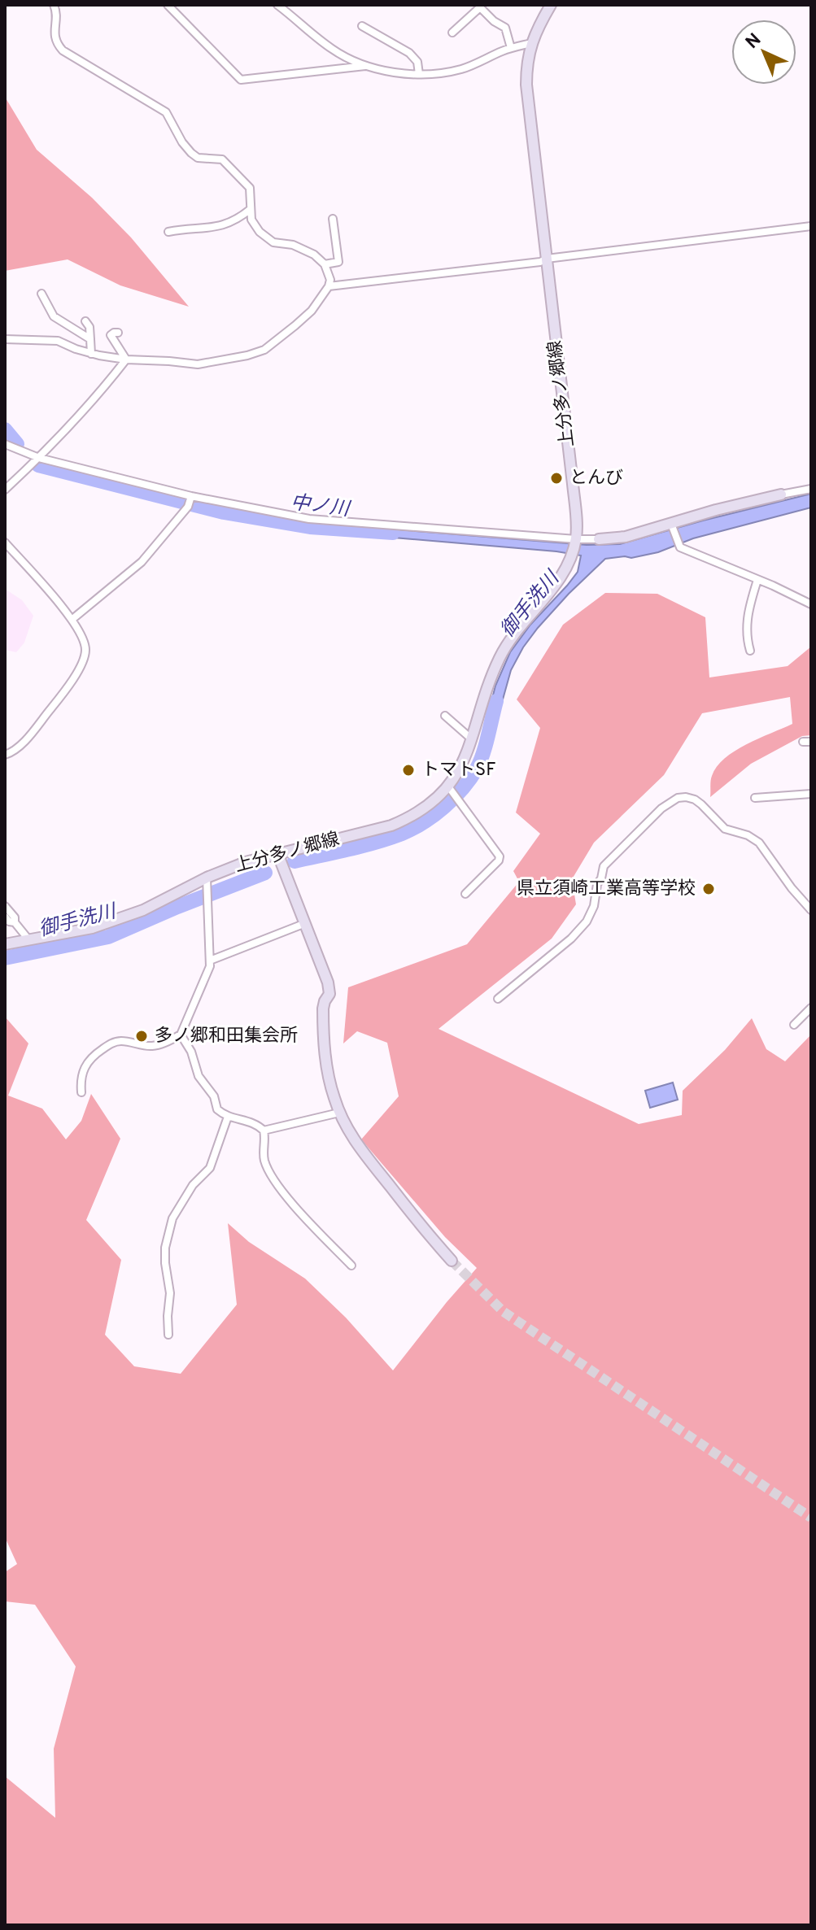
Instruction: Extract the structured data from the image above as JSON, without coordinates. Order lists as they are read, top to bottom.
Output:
{
  "streets": {
    "main road": ["上分多ノ郷線"]
  },
  "water": ["中ノ川", "御手洗川"],
  "places": [
    "とんび",
    "トマトSF",
    "県立須崎工業高等学校",
    "多ノ郷和田集会所"
  ],
  "north": "top left"
}
